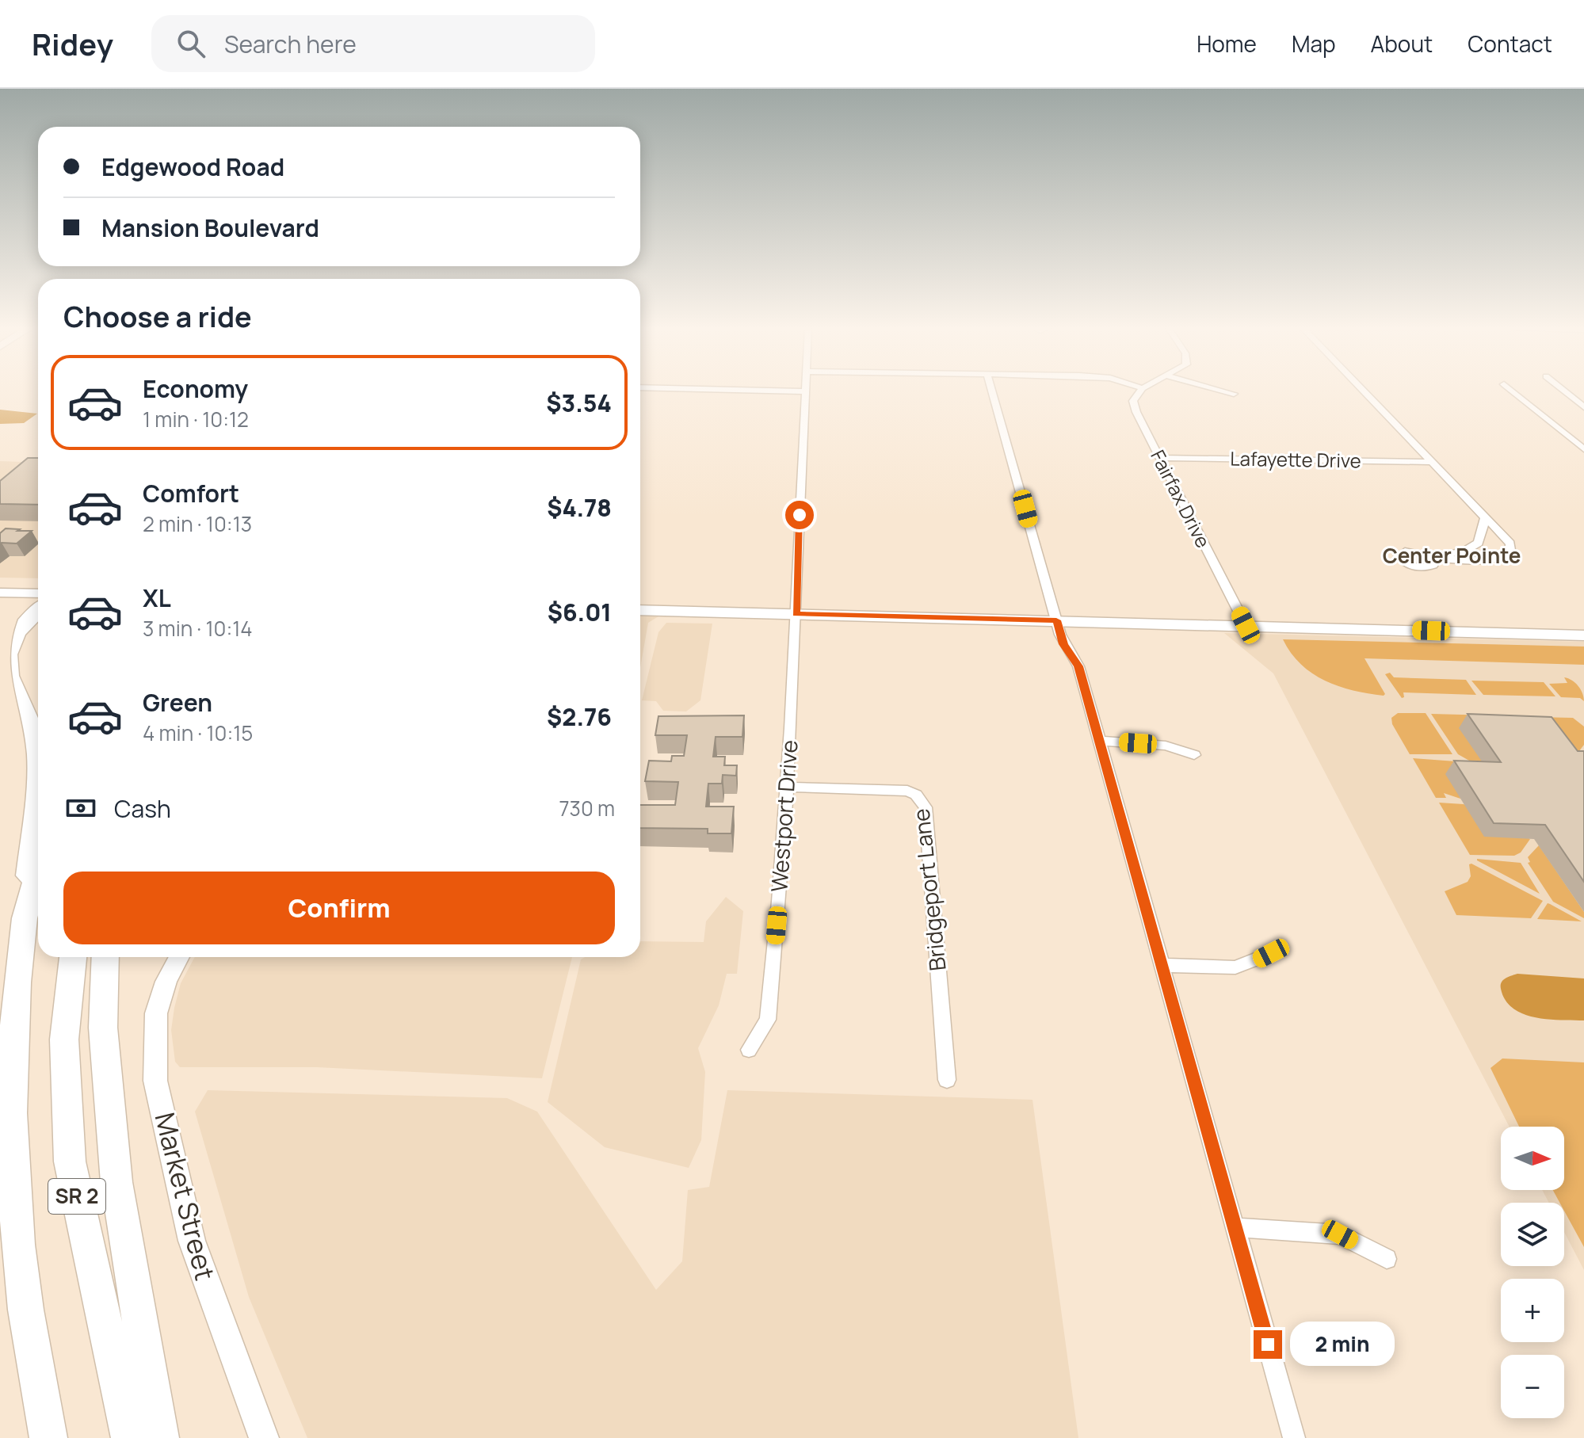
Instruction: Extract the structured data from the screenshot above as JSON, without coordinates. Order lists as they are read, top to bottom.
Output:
{
  "streets": {
    "highway": ["SR 2"],
    "main road": ["Market Street"],
    "street": [
      "Lafayette Drive",
      "Fairfax Drive",
      "Westport Drive",
      "Bridgeport Lane"
    ]
  },
  "crossings": [
    ["Lafayette Drive", "Fairfax Drive"],
    ["Westport Drive", "Bridgeport Lane"]
  ],
  "districts": ["Center Pointe"],
  "north": "right",
  "page": {
    "header": "Ridey",
    "search": "Search here",
    "nav": [
      "Home",
      "Map",
      "About",
      "Contact"
    ],
    "banner": ["Edgewood Road", "Mansion Boulevard"],
    "heading": "Choose a ride",
    "list": [
      {
        "name": "Economy",
        "note": "1 min · 10:12",
        "value": "$3.54"
      },
      {
        "name": "Comfort",
        "note": "2 min · 10:13",
        "value": "$4.78"
      },
      {
        "name": "XL",
        "note": "3 min · 10:14",
        "value": "$6.01"
      },
      {
        "name": "Green",
        "note": "4 min · 10:15",
        "value": "$2.76"
      }
    ],
    "pay": ["Cash", "730 m"],
    "buttons": "Confirm",
    "map_buttons": ["+", "−"],
    "bubble": "2 min"
  }
}
